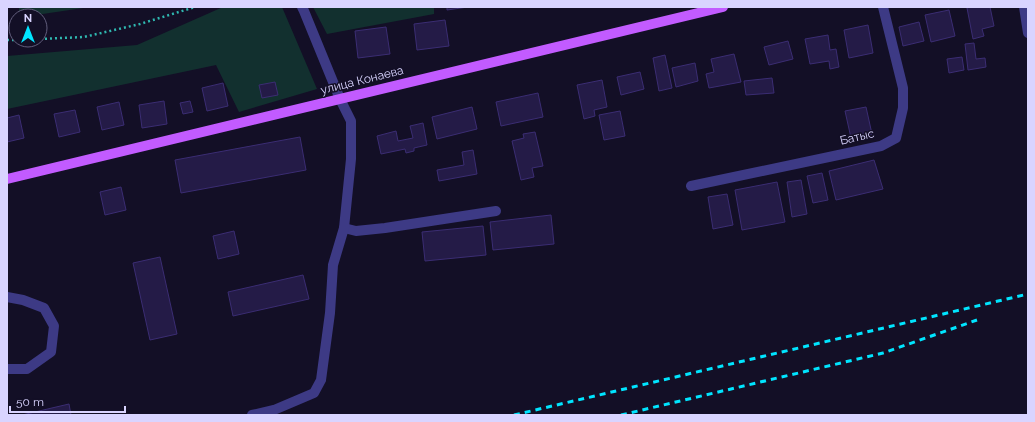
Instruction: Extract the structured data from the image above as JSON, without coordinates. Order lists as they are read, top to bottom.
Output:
{
  "streets": {
    "main road": ["улица Конаева"],
    "street": ["Батыс"]
  },
  "scale_bar": "50 m",
  "north": "top"
}
